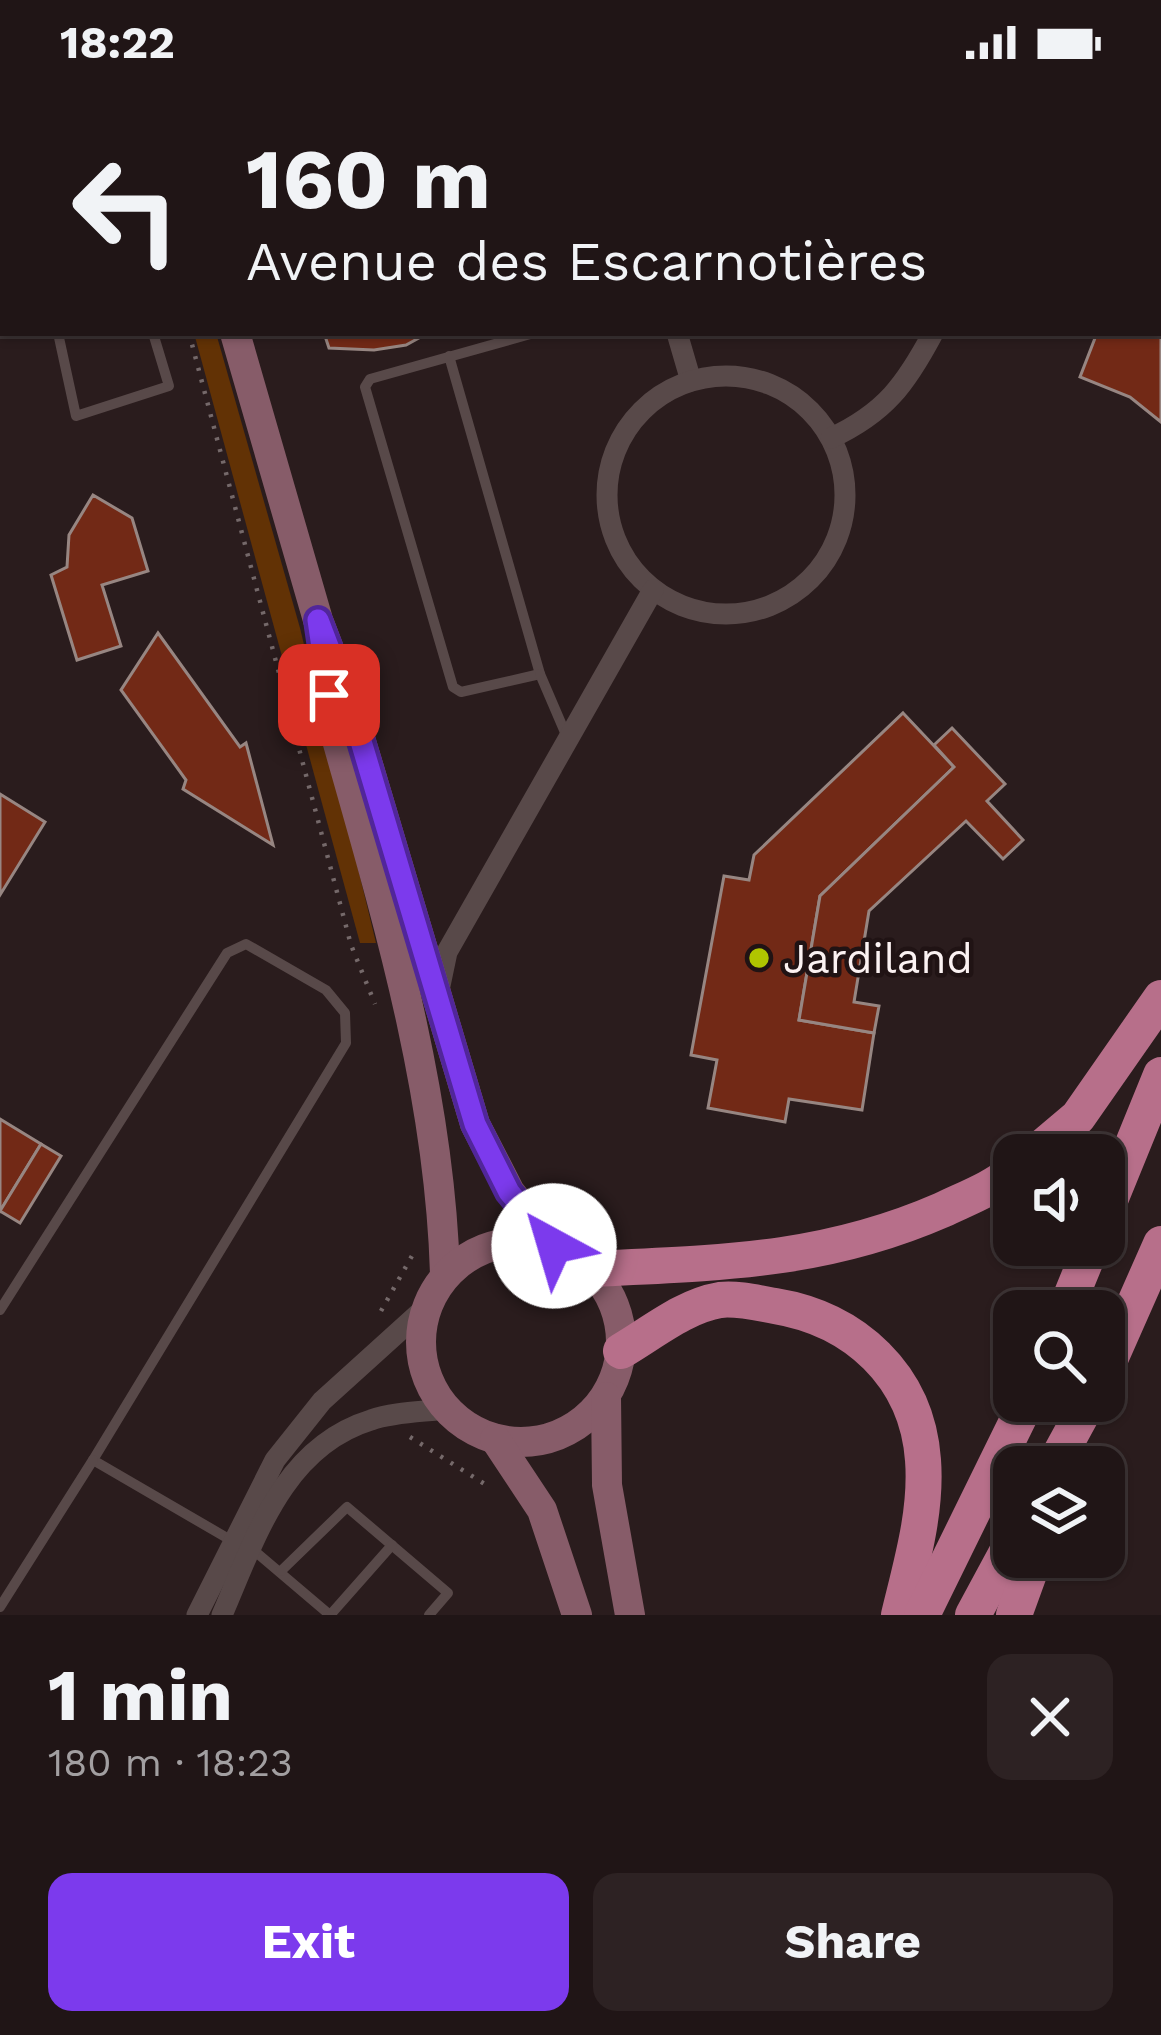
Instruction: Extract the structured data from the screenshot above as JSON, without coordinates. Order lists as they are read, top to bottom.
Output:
{
  "places": ["Jardiland"],
  "page": {
    "status": "18:22",
    "turn": ["160 m", "Avenue des Escarnotières"],
    "heading": ["1 min", "180 m · 18:23"],
    "buttons": ["Exit", "Share"]
  }
}
